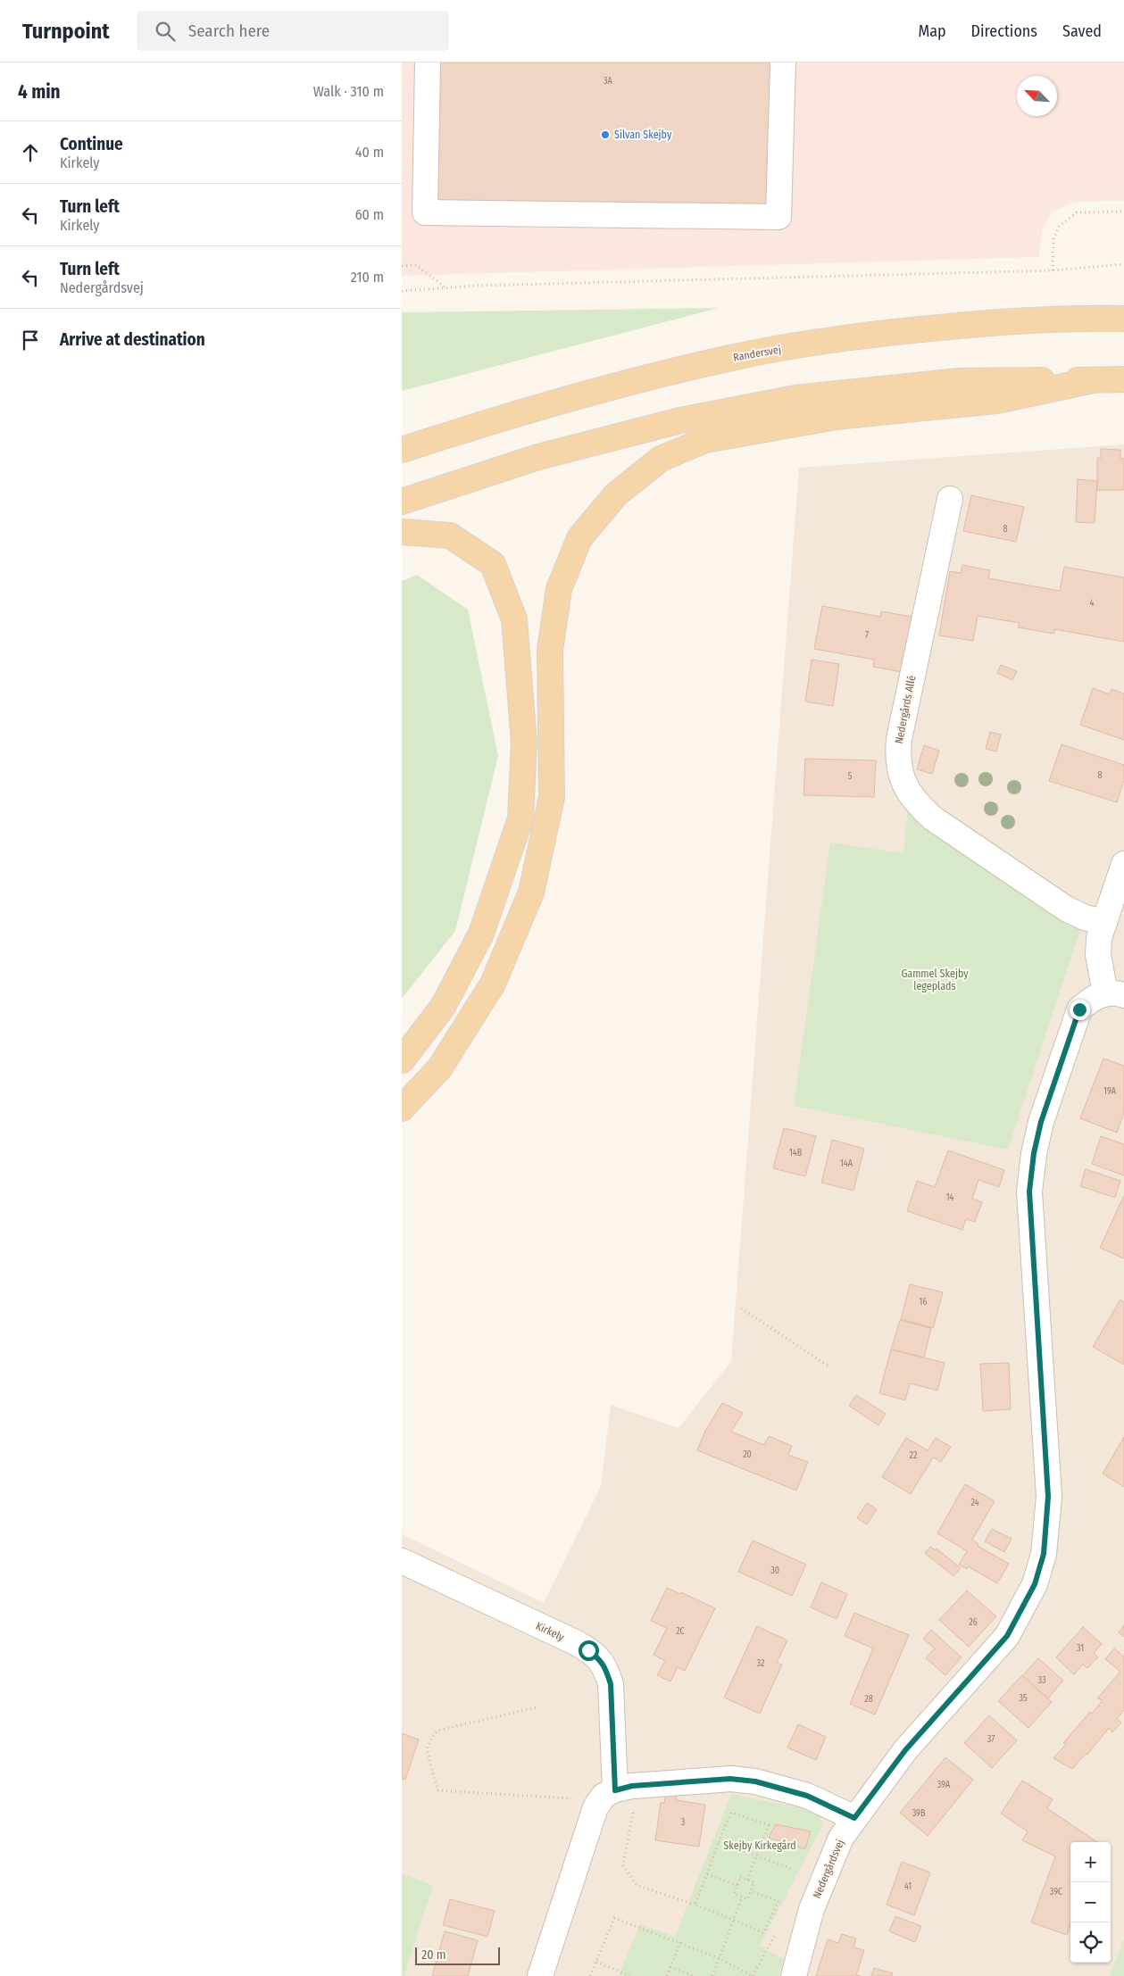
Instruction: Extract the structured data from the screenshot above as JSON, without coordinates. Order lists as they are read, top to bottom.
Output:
{
  "streets": {
    "main road": ["Randersvej"],
    "street": ["Nedergårds Allé", "Kirkely", "Nedergårdsvej"]
  },
  "crossings": [
    ["Nedergårds Allé", "Nedergårdsvej"]
  ],
  "parks": ["Gammel Skejby legeplads", "Skejby Kirkegård"],
  "places": ["Silvan Skejby"],
  "house_numbers": [
    "3A",
    "8",
    "4",
    "7",
    "8",
    "5",
    "19A",
    "14B",
    "14A",
    "14",
    "16",
    "20",
    "22",
    "24",
    "30",
    "26",
    "2C",
    "31",
    "32",
    "33",
    "35",
    "28",
    "37",
    "39A",
    "39B",
    "3",
    "41",
    "39C"
  ],
  "scale_bar": "20 m",
  "north": "top left",
  "page": {
    "header": "Turnpoint",
    "search": "Search here",
    "nav": ["Map", "Directions", "Saved"],
    "heading": ["4 min", "Walk · 310 m"],
    "list": [
      ["Continue", "Kirkely", "40 m"],
      ["Turn left", "Kirkely", "60 m"],
      ["Turn left", "Nedergårdsvej", "210 m"],
      "Arrive at destination"
    ],
    "map_buttons": ["+", "−"],
    "scale": "20 m"
  }
}
